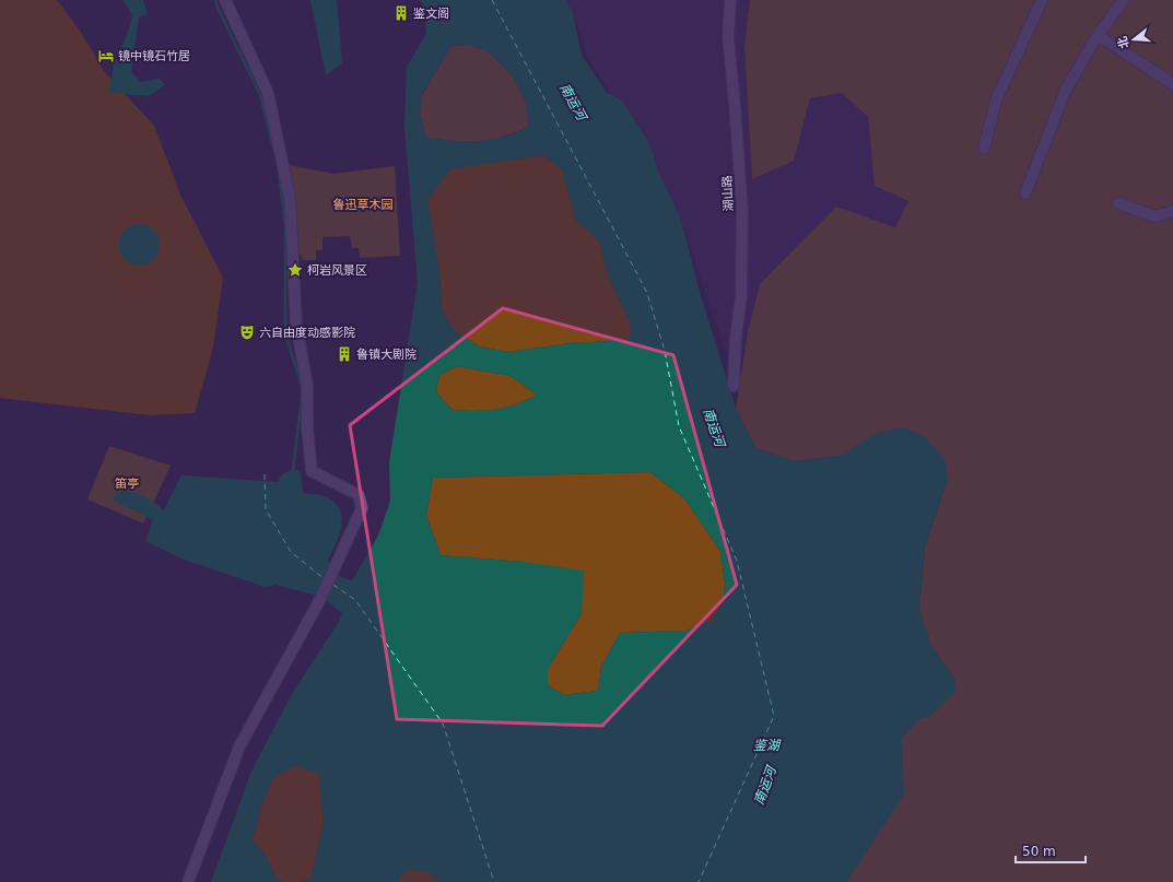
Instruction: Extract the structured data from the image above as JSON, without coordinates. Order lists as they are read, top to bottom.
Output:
{
  "streets": {
    "street": ["湖山路"]
  },
  "water": ["南运河", "鉴湖"],
  "parks": ["鲁迅草木园", "笛亭"],
  "places": {
    "building": ["鉴文阁", "鲁镇大剧院"],
    "hotel": ["镜中镜石竹居"],
    "place": ["柯岩风景区"],
    "theatre": ["六自由度动感影院"]
  },
  "scale_bar": "50 m",
  "north": "left"
}
